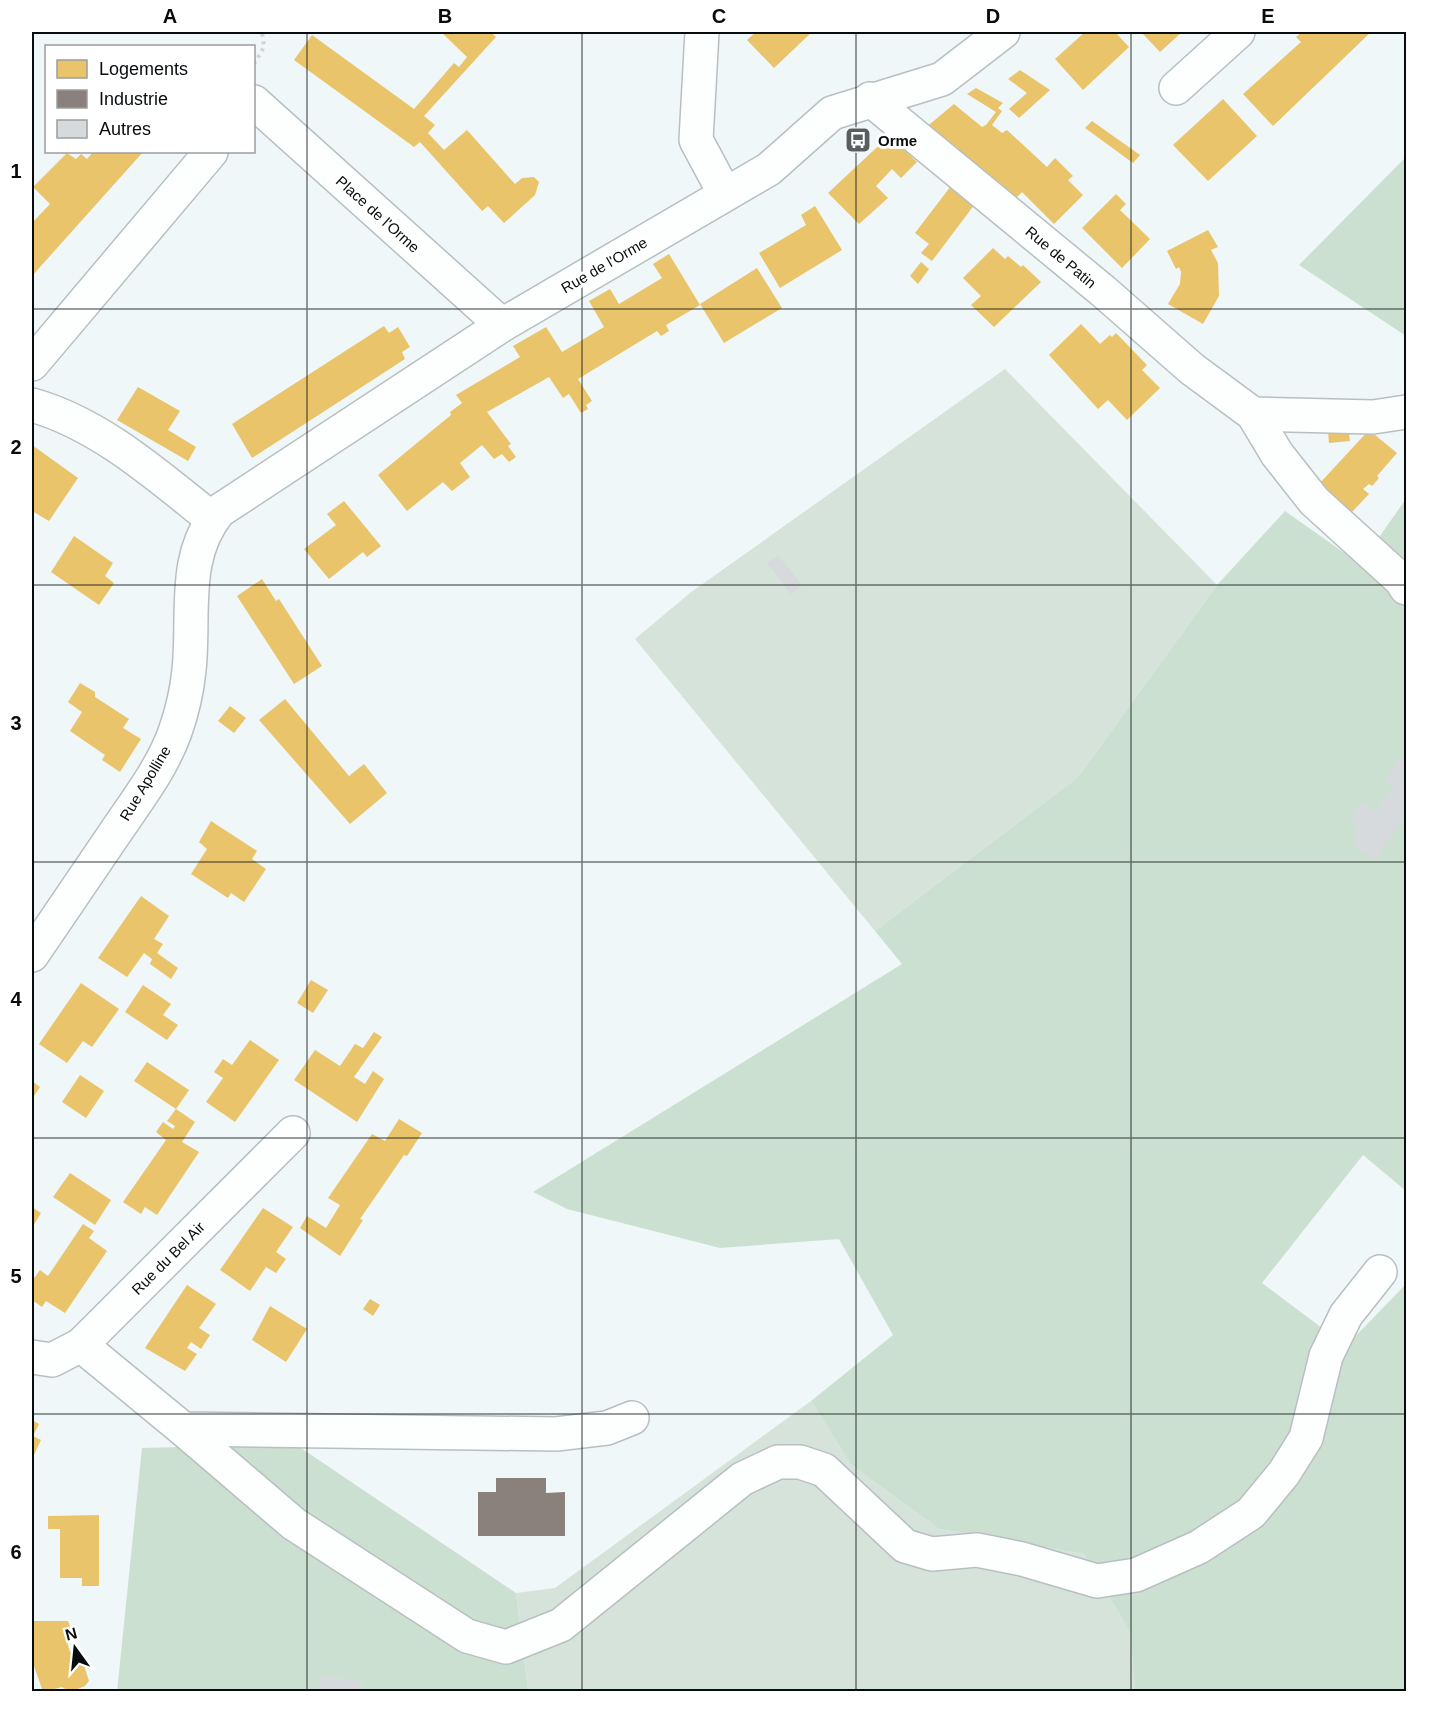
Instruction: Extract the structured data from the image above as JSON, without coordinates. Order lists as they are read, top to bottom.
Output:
{
  "streets": {
    "street": [
      "Place de l'Orme",
      "Rue de Patin",
      "Rue de l'Orme",
      "Rue Apolline",
      "Rue du Bel Air"
    ]
  },
  "crossings": [
    ["Place de l'Orme", "Rue de l'Orme"],
    ["Rue de Patin", "Rue de l'Orme"],
    ["Rue de l'Orme", "Rue Apolline"]
  ],
  "places": {
    "bus stop": ["Orme"]
  },
  "legend": ["Logements", "Industrie", "Autres"],
  "north": "top",
  "grid": {
    "columns": [
      "A",
      "B",
      "C",
      "D",
      "E"
    ],
    "rows": [
      "1",
      "2",
      "3",
      "4",
      "5",
      "6"
    ]
  }
}
